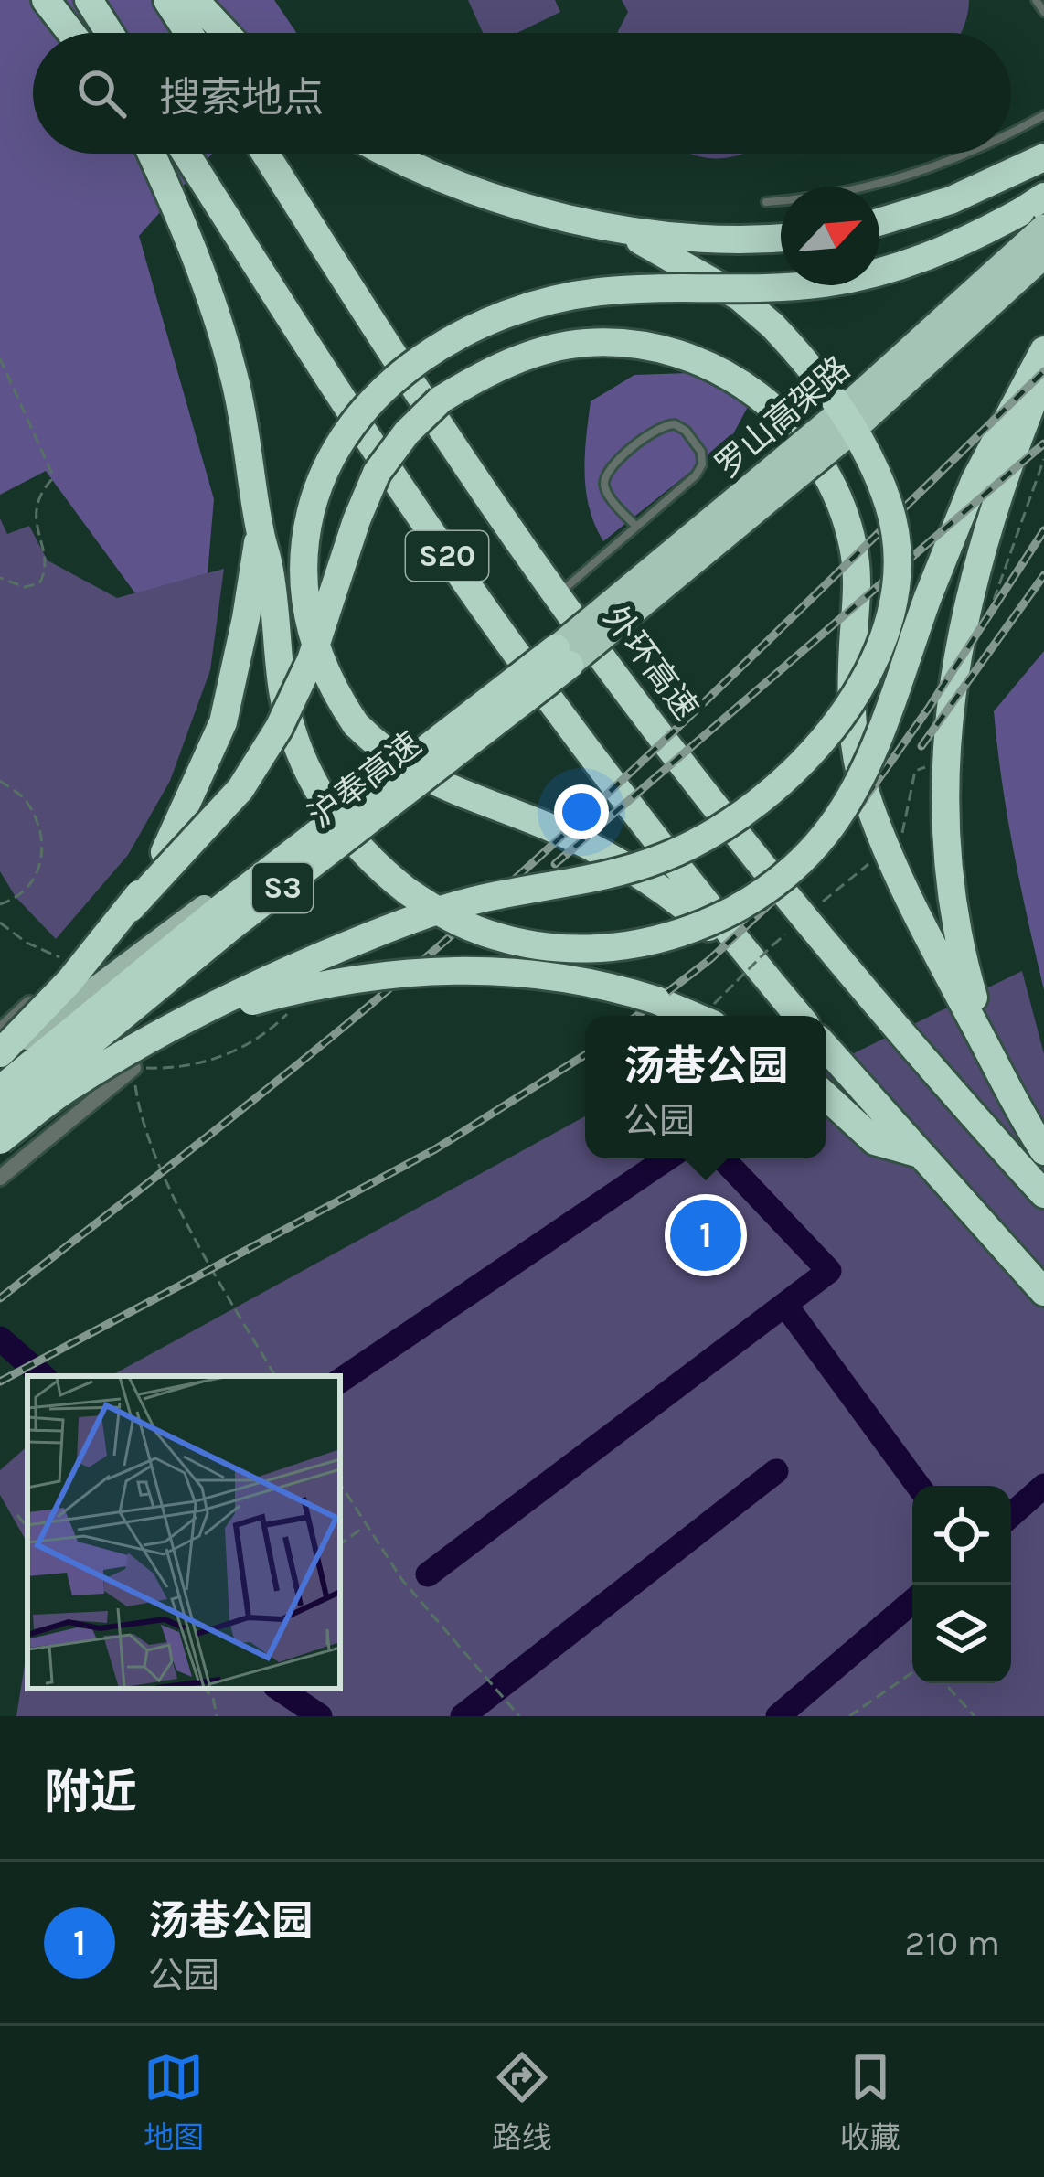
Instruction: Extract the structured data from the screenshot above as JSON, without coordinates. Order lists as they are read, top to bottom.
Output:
{
  "streets": {
    "highway": [
      "罗山高架路",
      "S20",
      "外环高速",
      "沪奉高速",
      "S3"
    ]
  },
  "crossings": [
    ["罗山高架路", "沪奉高速"]
  ],
  "north": "top right",
  "page": {
    "search": "搜索地点",
    "popup": ["汤巷公园", "公园"],
    "pins": "1",
    "heading": "附近",
    "list": [
      {
        "mark": "1",
        "name": "汤巷公园",
        "note": "公园",
        "value": "210 m"
      }
    ],
    "nav": ["地图", "路线", "收藏"]
  }
}
